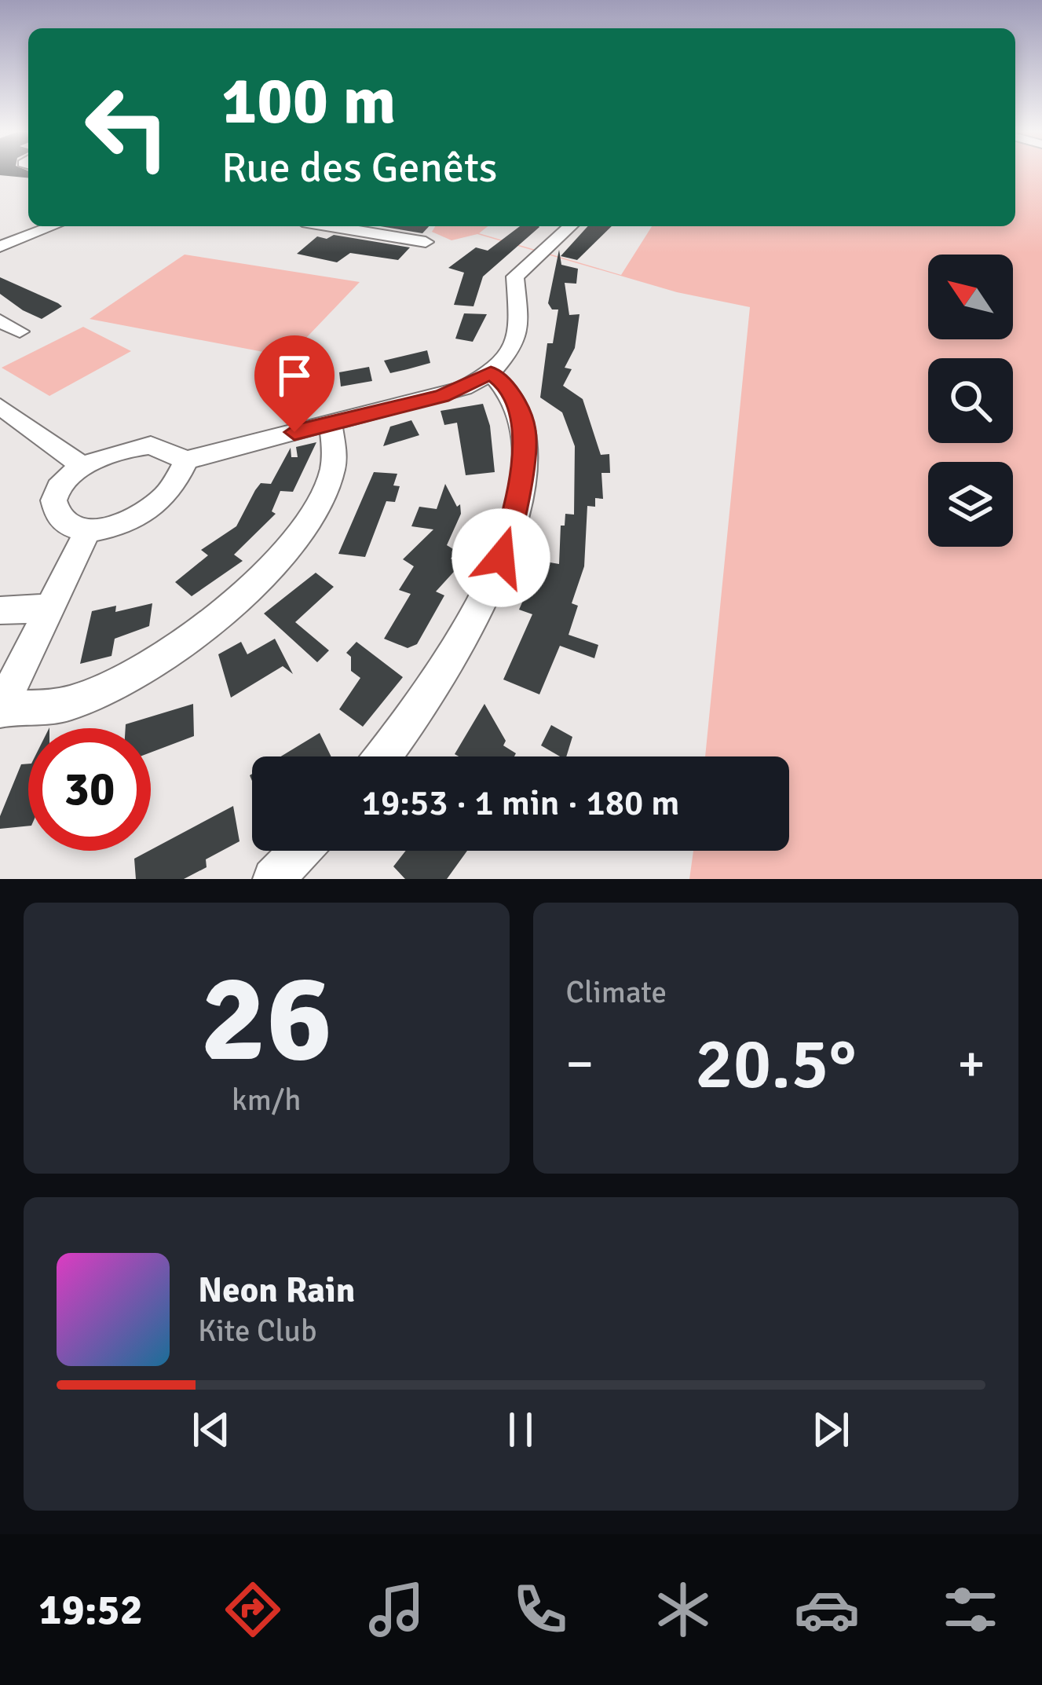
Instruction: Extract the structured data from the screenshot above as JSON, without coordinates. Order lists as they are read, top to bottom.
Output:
{
  "north": "top left",
  "page": {
    "turn": ["100 m", "Rue des Genêts"],
    "limit": "30",
    "trip": "19:53 · 1 min · 180 m",
    "tile": [
      ["26", "km/h"],
      "Climate"
    ],
    "heat": ["−", "20.5°", "+"],
    "song": ["Neon Rain", "Kite Club"],
    "tabs": "19:52"
  }
}
